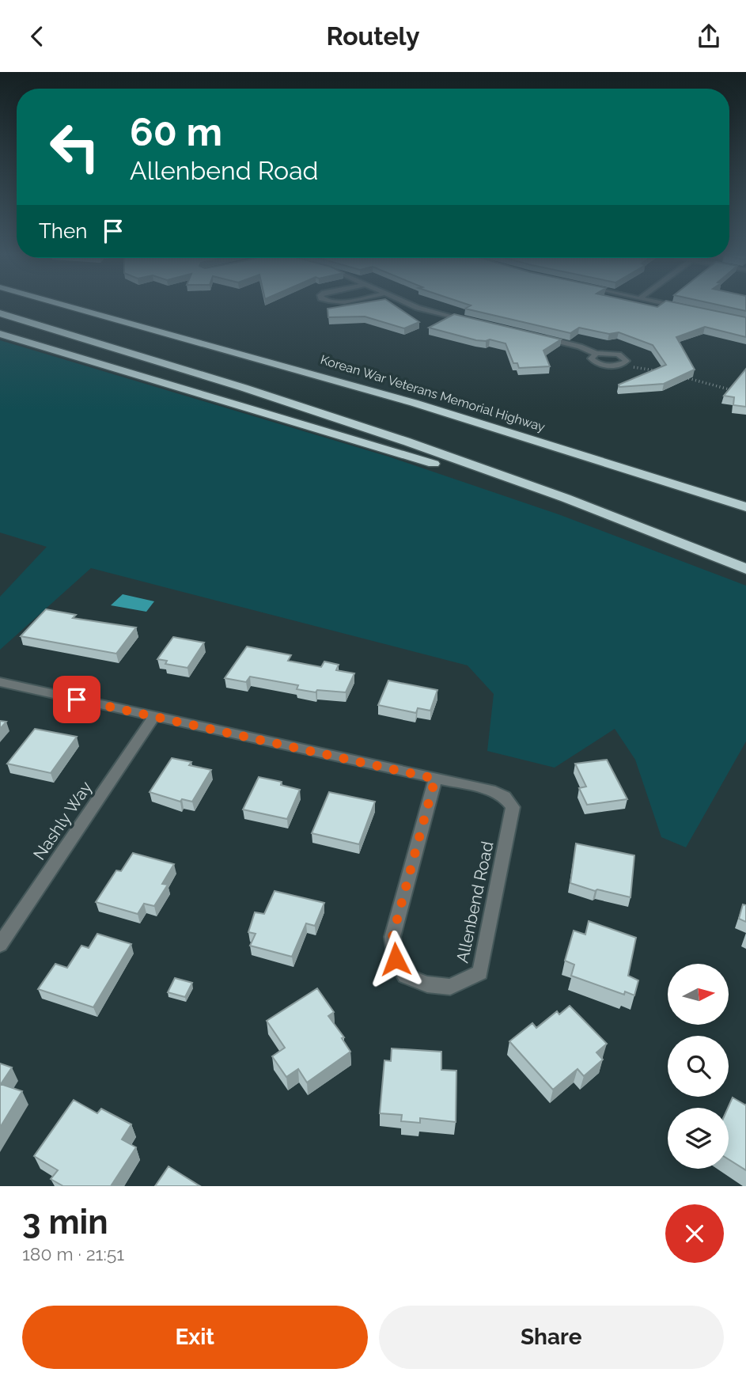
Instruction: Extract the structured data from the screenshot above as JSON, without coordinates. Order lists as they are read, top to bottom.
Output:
{
  "streets": {
    "highway": ["Korean War Veterans Memorial Highway"],
    "street": ["Nashly Way", "Allenbend Road"]
  },
  "crossings": [
    ["Nashly Way", "Allenbend Road"]
  ],
  "north": "right",
  "page": {
    "header": "Routely",
    "turn": ["60 m", "Allenbend Road"],
    "then": "Then",
    "heading": ["3 min", "180 m · 21:51"],
    "buttons": ["Exit", "Share"]
  }
}
